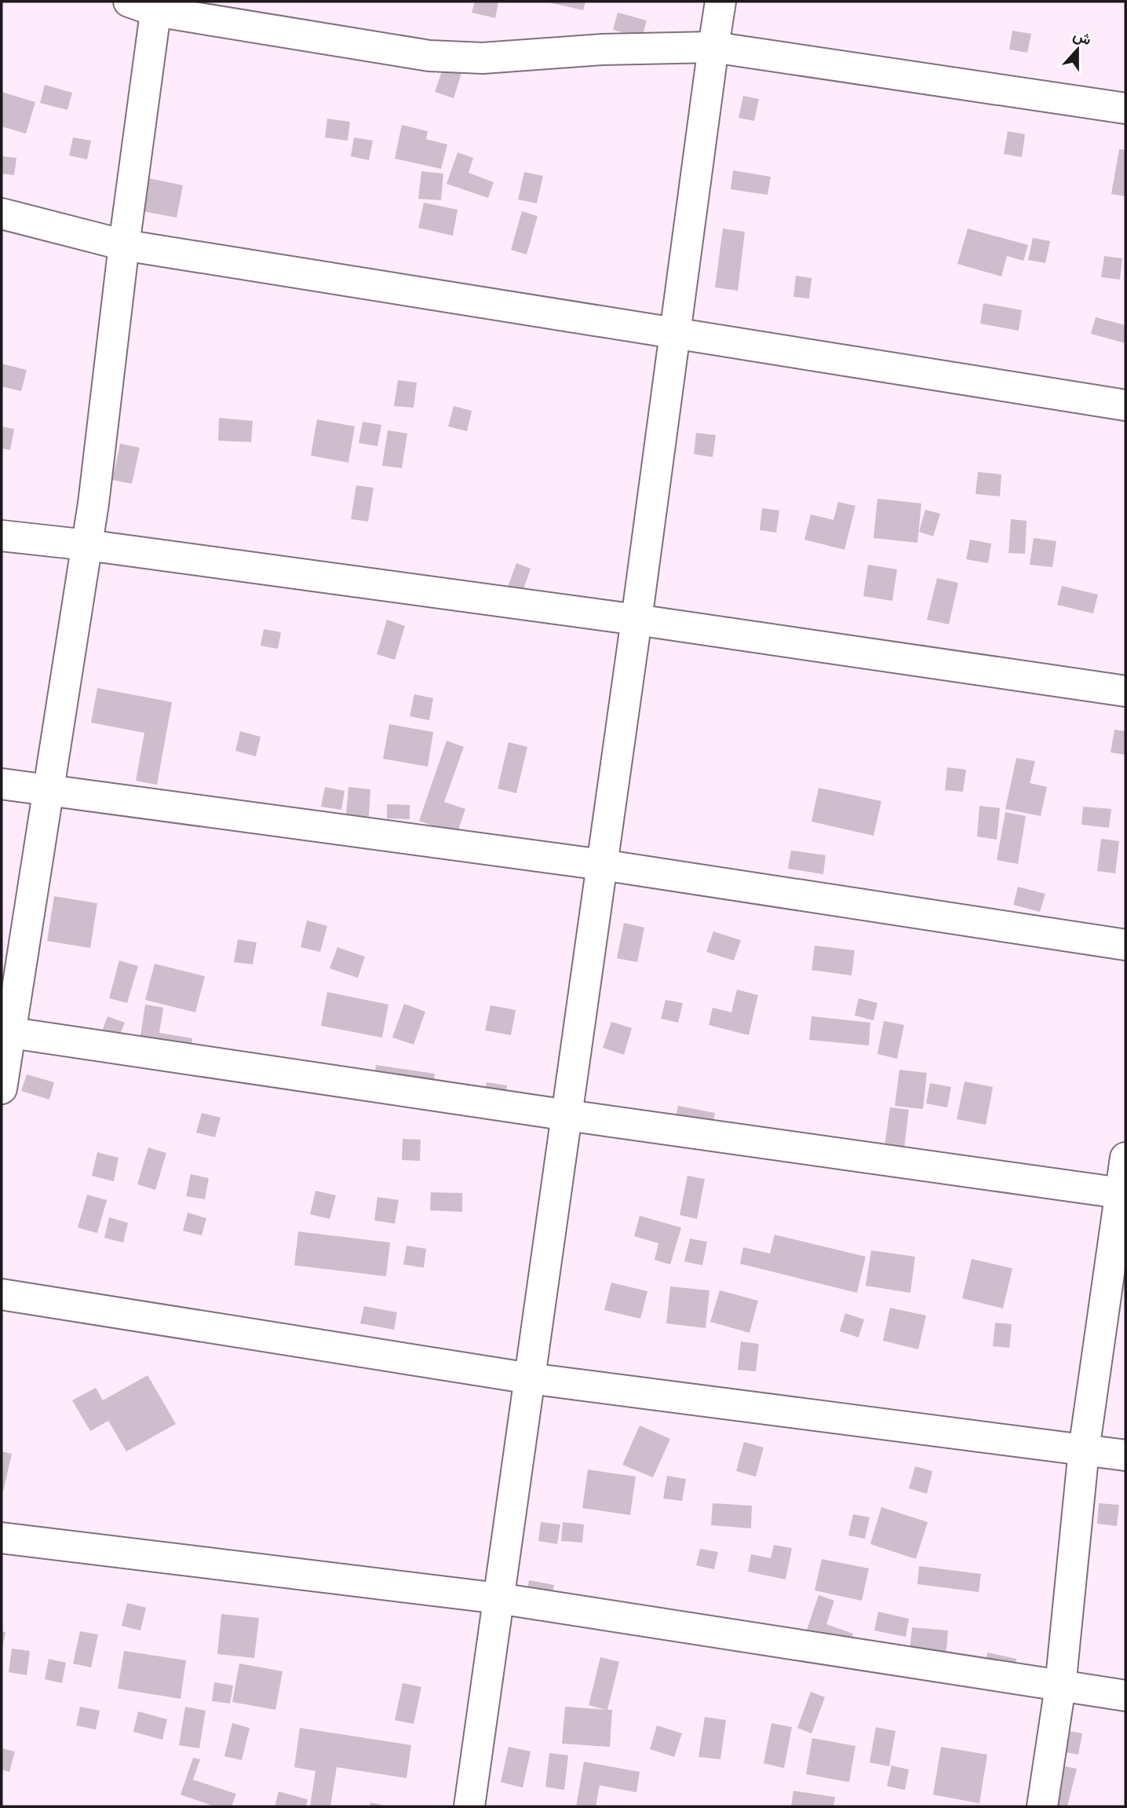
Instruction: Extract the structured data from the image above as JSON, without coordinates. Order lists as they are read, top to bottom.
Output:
{
  "north": "top"
}
